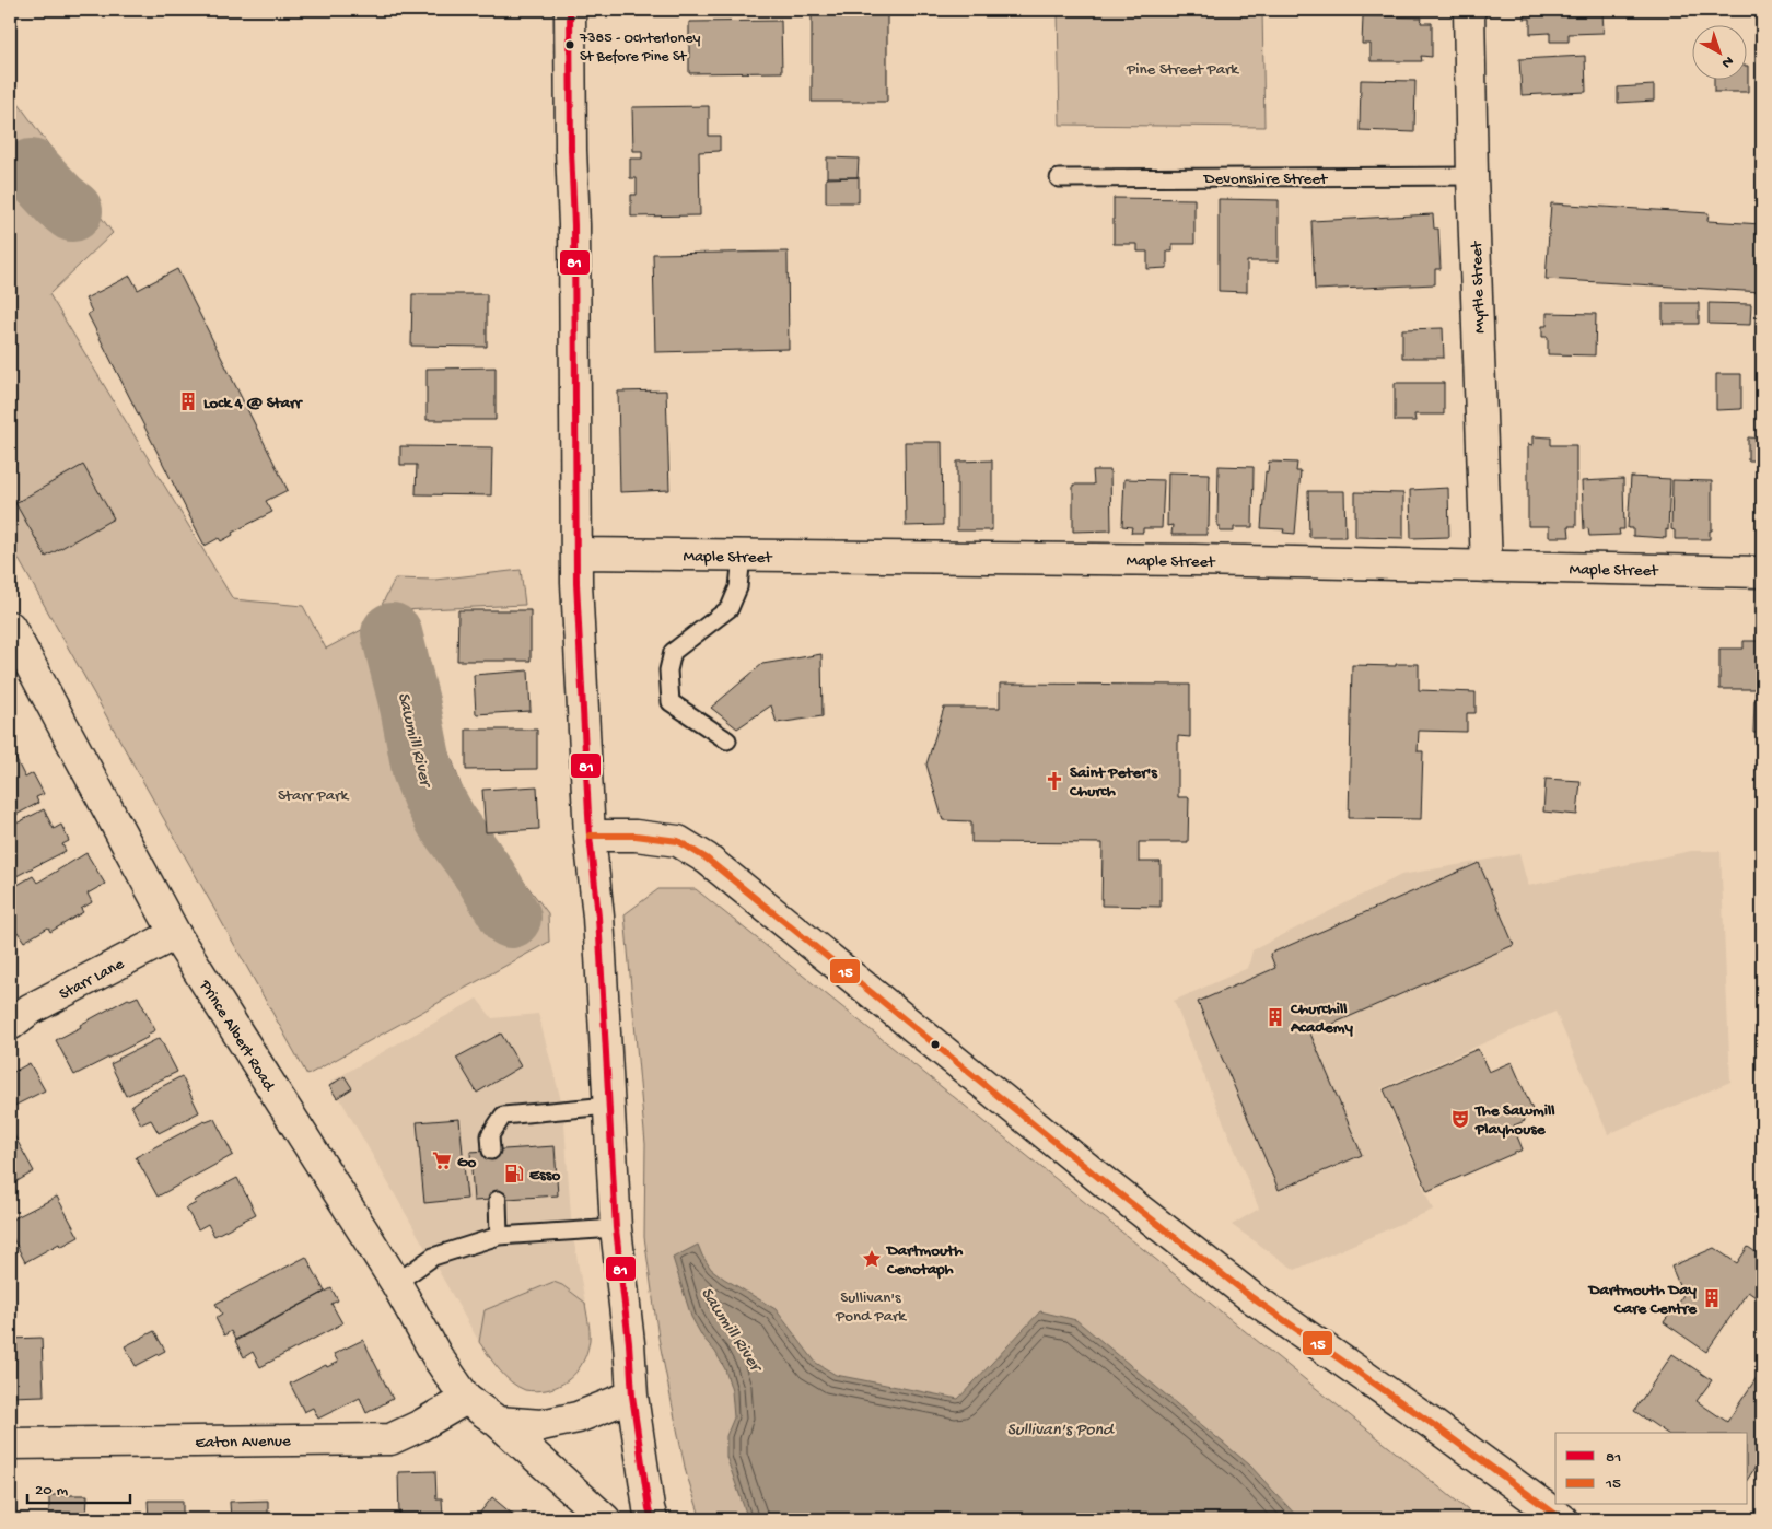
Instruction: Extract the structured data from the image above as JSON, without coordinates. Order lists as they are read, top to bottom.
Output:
{
  "streets": {
    "main road": [
      "Myrtle Street",
      "Maple Street",
      "Starr Lane",
      "Prince Albert Road",
      "Eaton Avenue"
    ],
    "lane": ["Devonshire Street"]
  },
  "crossings": [
    ["Devonshire Street", "Myrtle Street"],
    ["Myrtle Street", "Maple Street"],
    ["Starr Lane", "Prince Albert Road"],
    ["Prince Albert Road", "Eaton Avenue"]
  ],
  "water": ["Sawmill River", "Sullivan's Pond"],
  "parks": ["Pine Street Park", "Starr Park", "Sullivan's Pond Park"],
  "places": {
    "other": ["7385 - Ochterloney St Before Pine St"],
    "building": ["Lock 4 @ Starr", "Churchill Academy", "Dartmouth Day Care Centre"],
    "church": ["Saint Peter's Church"],
    "theatre": ["The Sawmill Playhouse"],
    "supermarket": ["Go"],
    "fuel station": ["Esso"],
    "place": ["Dartmouth Cenotaph"]
  },
  "lines": ["transit line 81", "transit line 15"],
  "legend": ["81", "15"],
  "scale_bar": "20 m",
  "north": "bottom right"
}
